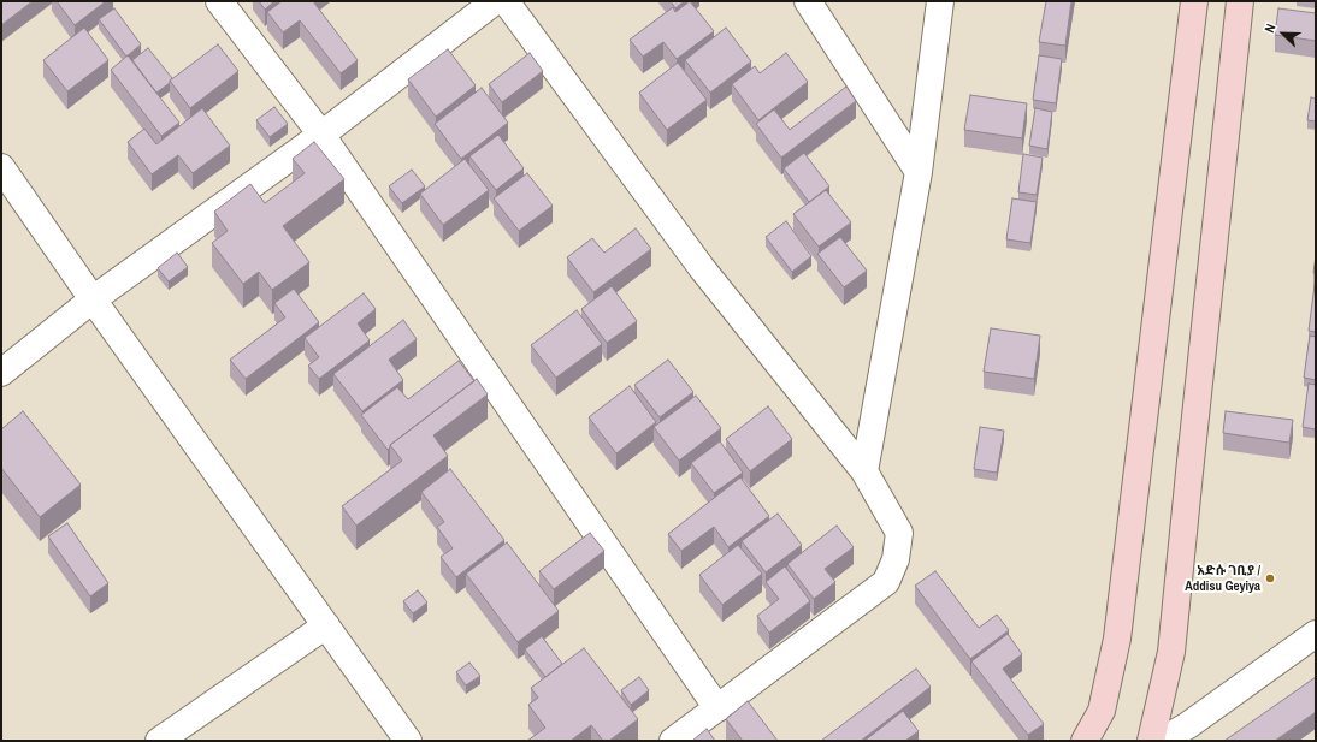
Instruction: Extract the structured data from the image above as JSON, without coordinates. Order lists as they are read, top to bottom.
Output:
{
  "places": ["አድሱ ገቢያ / Addisu Geyiya"],
  "north": "top left"
}
